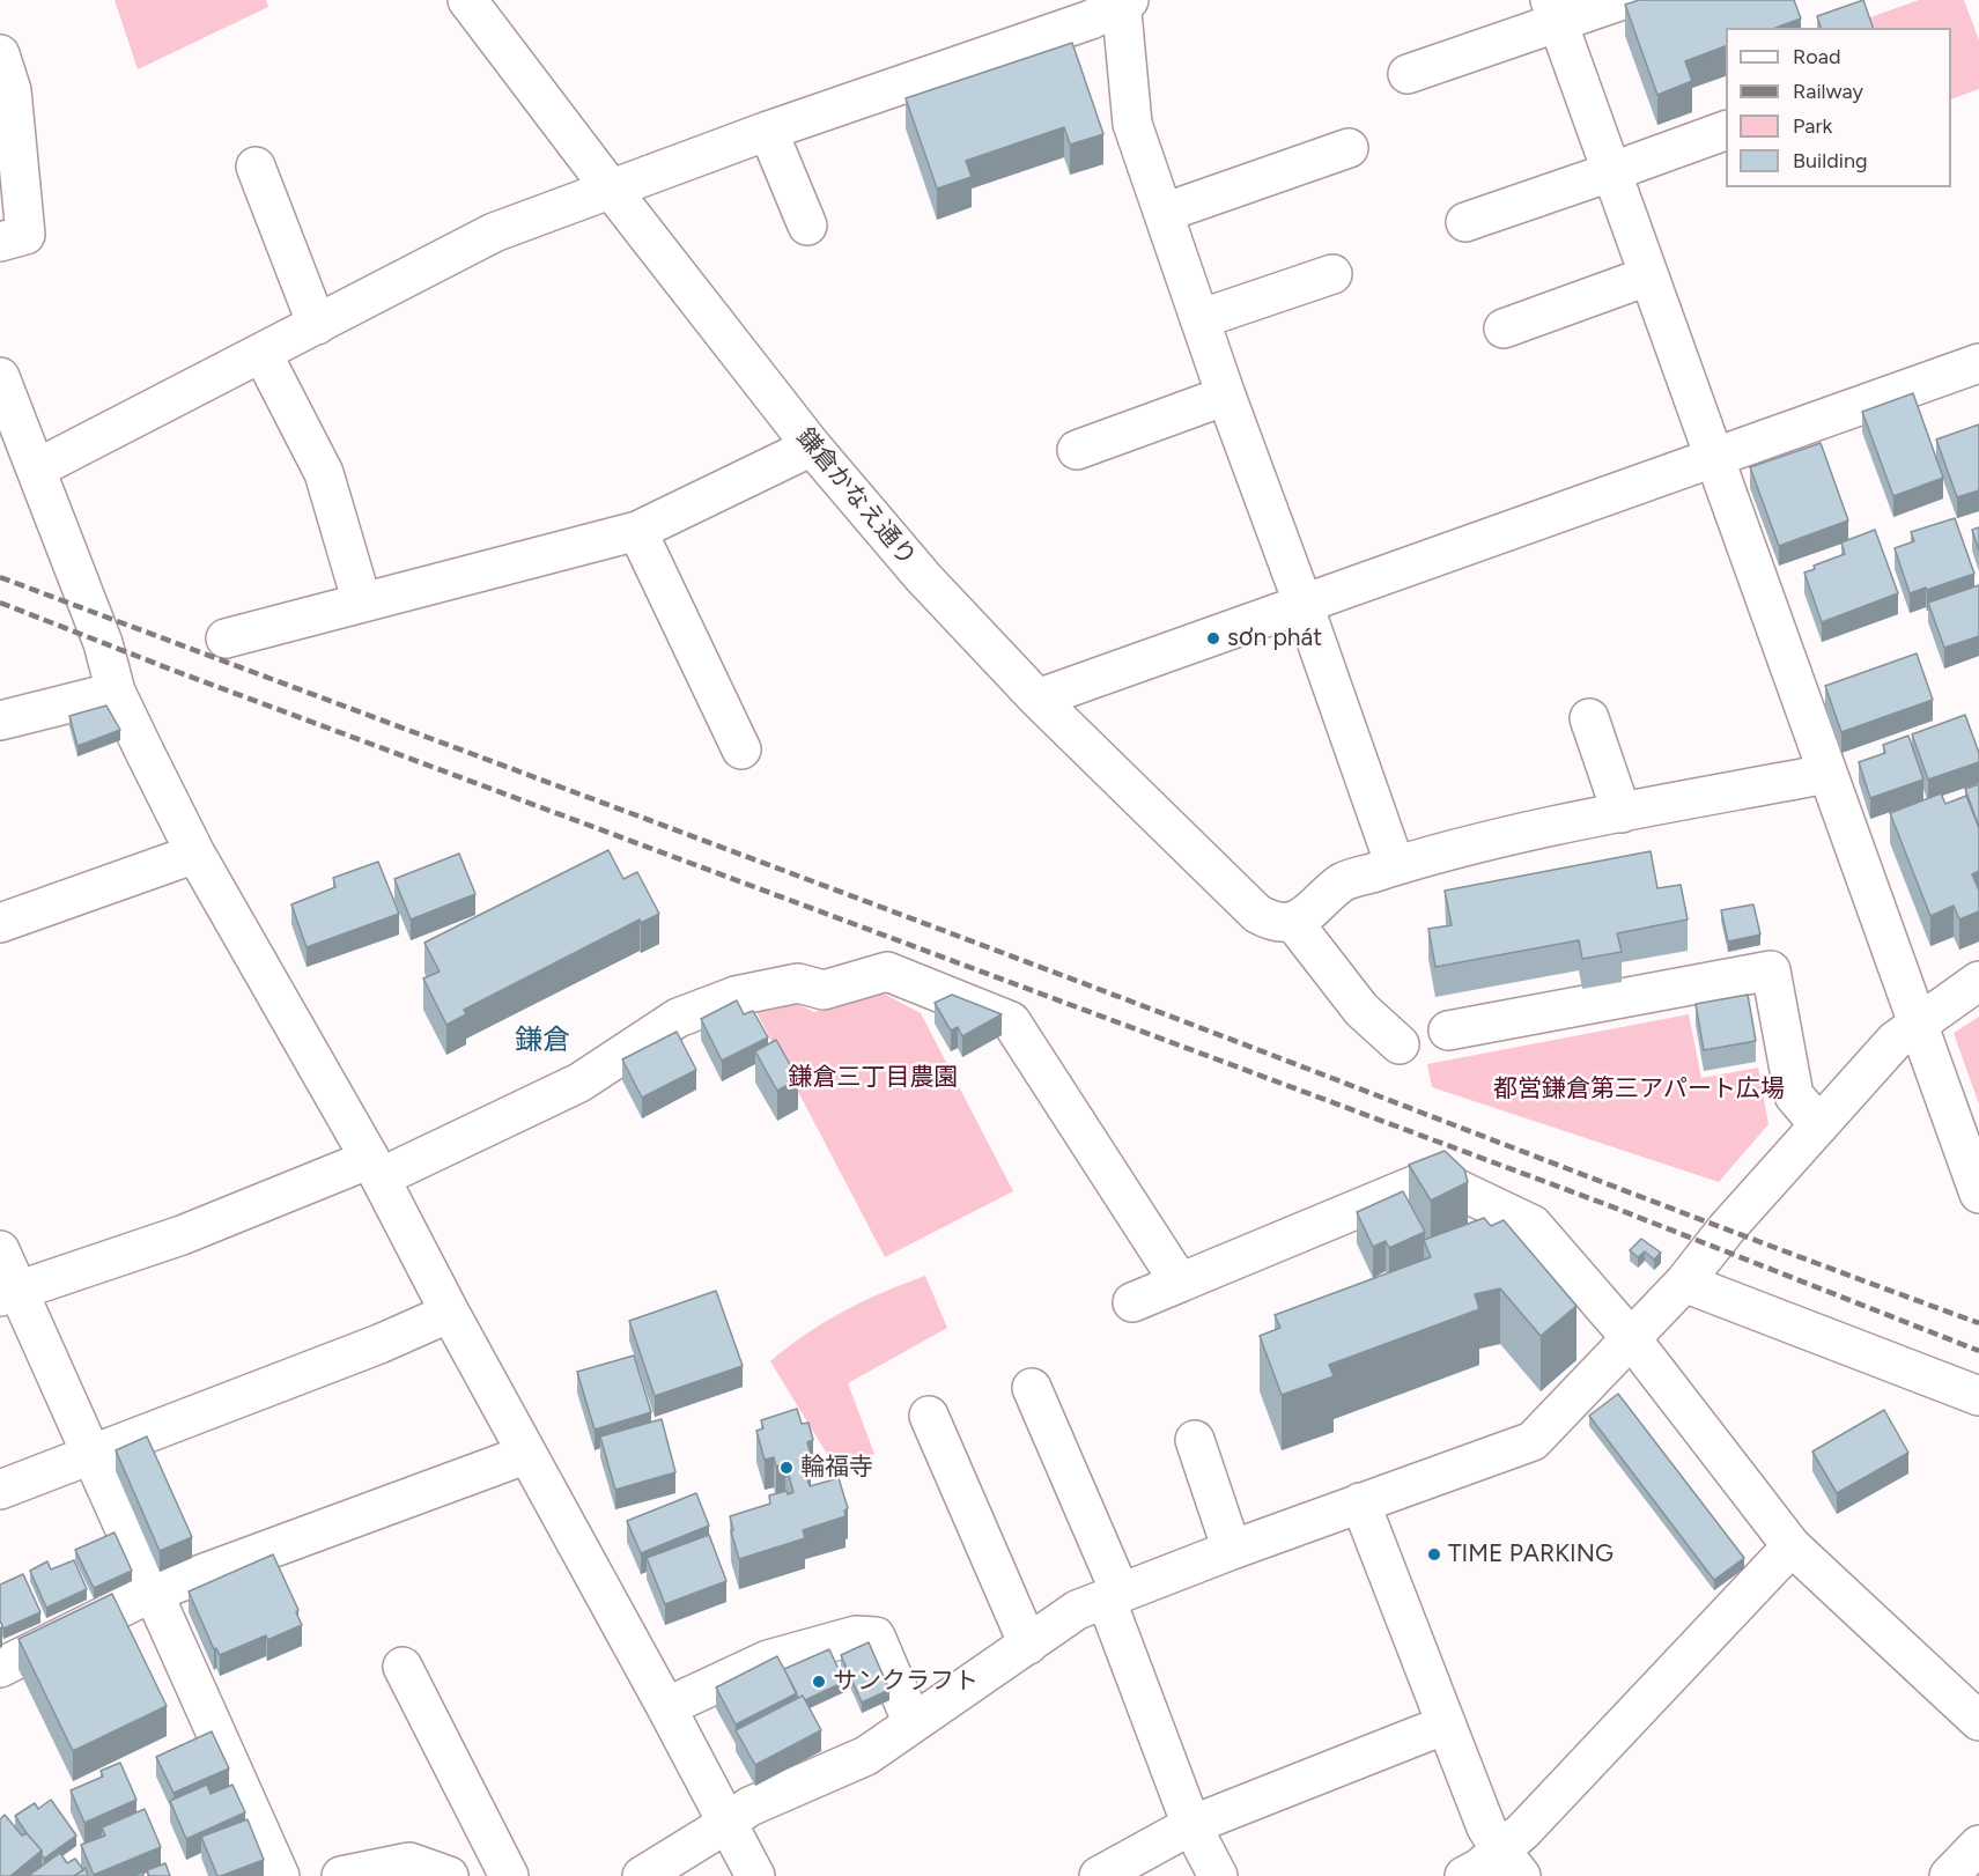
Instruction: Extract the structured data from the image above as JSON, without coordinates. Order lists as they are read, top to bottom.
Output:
{
  "streets": {
    "street": ["鎌倉かなえ通り"]
  },
  "districts": ["鎌倉"],
  "parks": ["鎌倉三丁目農園", "都営鎌倉第三アパート広場"],
  "places": [
    "sơn phát",
    "輪福寺",
    "TIME PARKING",
    "サンクラフト"
  ],
  "legend": [
    "Road",
    "Railway",
    "Park",
    "Building"
  ]
}
